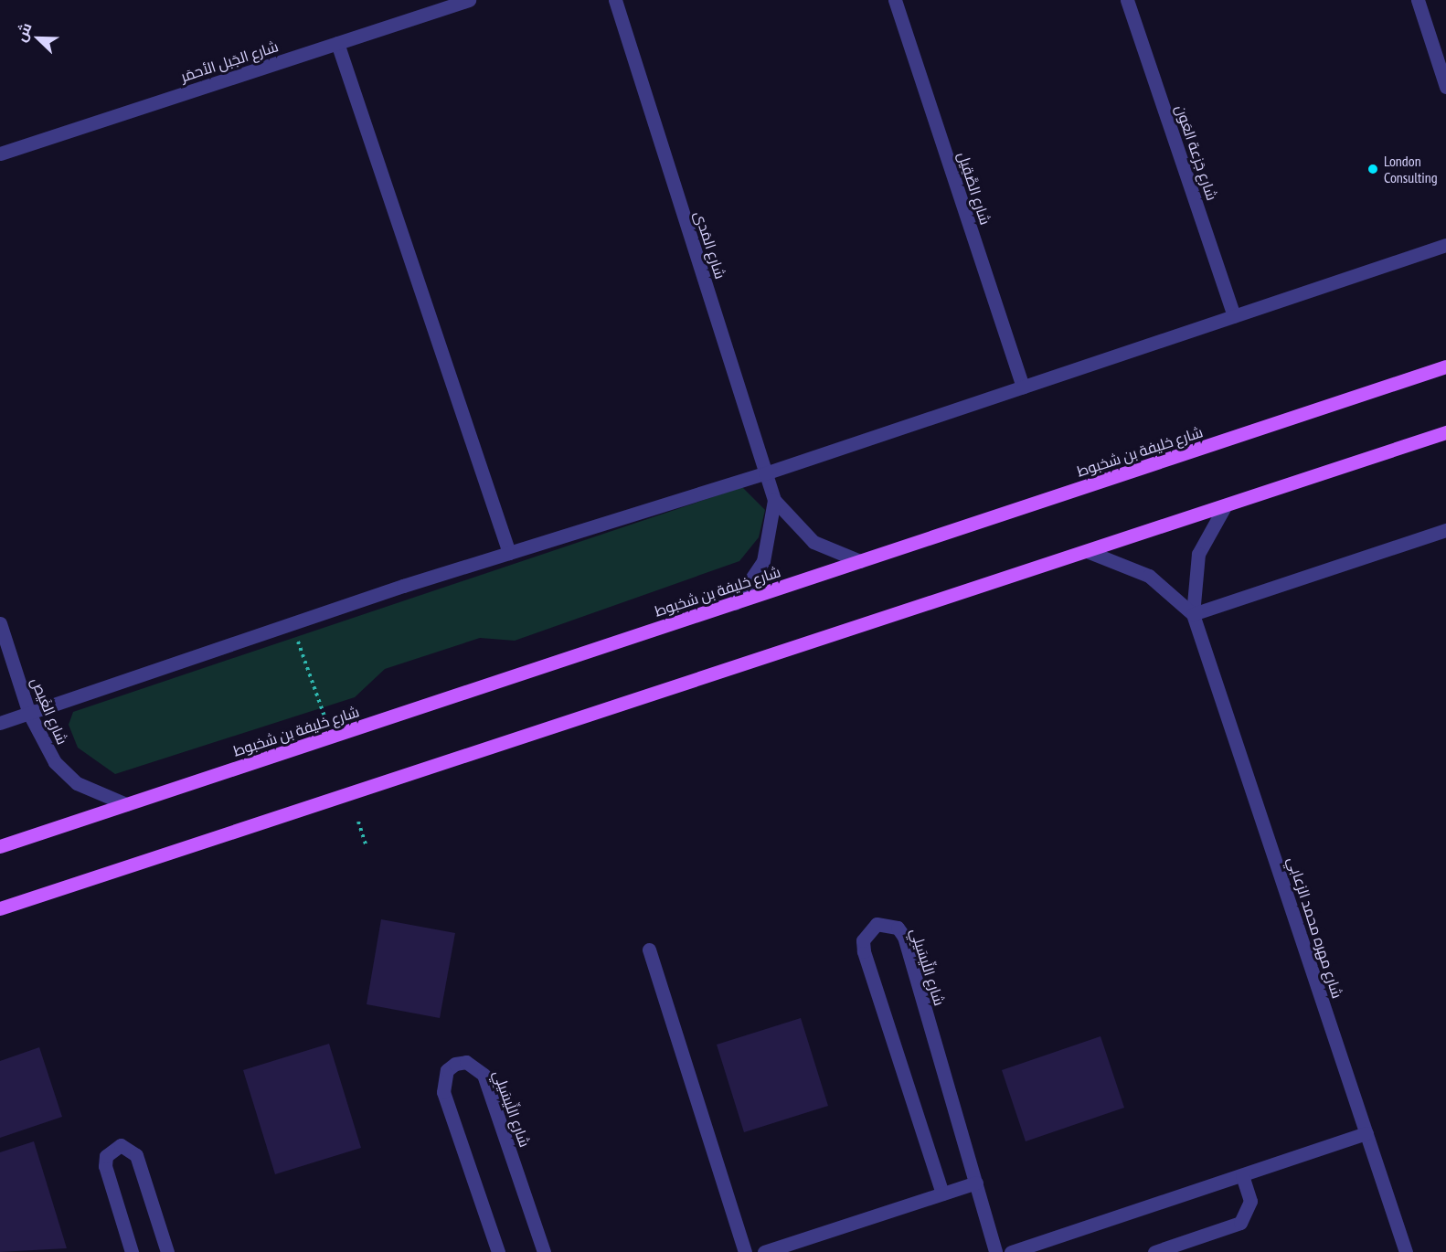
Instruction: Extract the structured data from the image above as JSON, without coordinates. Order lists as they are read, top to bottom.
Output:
{
  "streets": {
    "main road": ["شارع خليفة بن شخبوط"],
    "street": [
      "شارع الجَبل الأحمَر",
      "شارع جَزعة العَون",
      "شارع الصَّقِيل",
      "شارع المَدى",
      "شارع الغَيص",
      "شارع مهره محمد الزعابي",
      "شارع اللِّيسَيلِي"
    ]
  },
  "crossings": [
    ["شارع المَدى", "شارع خليفة بن شخبوط"],
    ["شارع خليفة بن شخبوط", "شارع الغَيص"]
  ],
  "places": ["London Consulting"],
  "north": "top left"
}
